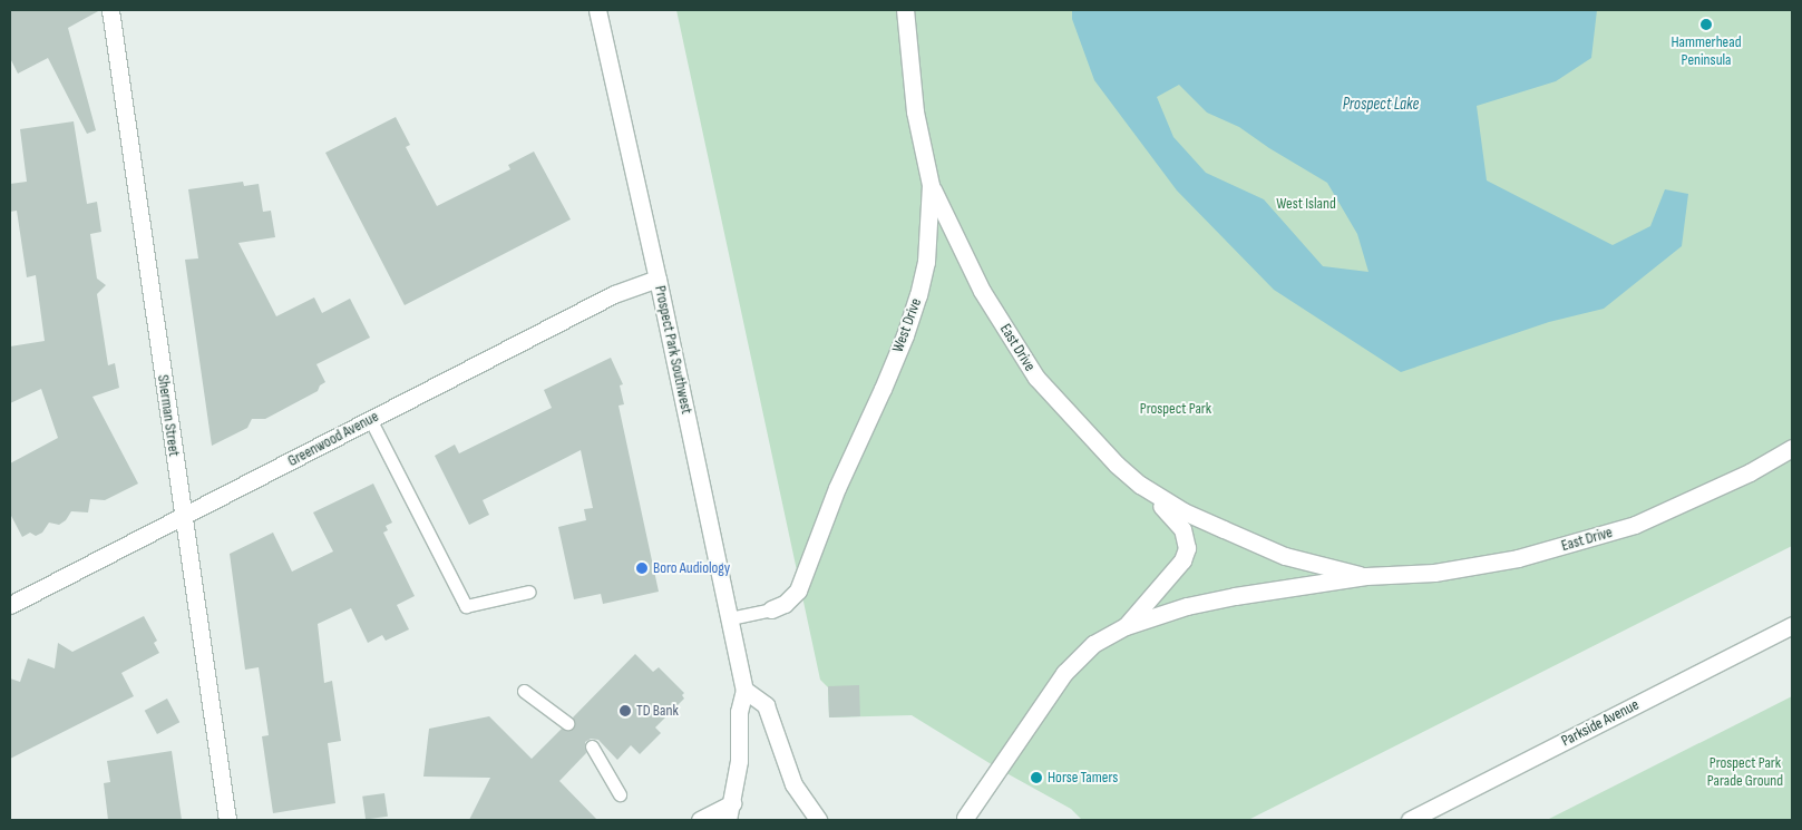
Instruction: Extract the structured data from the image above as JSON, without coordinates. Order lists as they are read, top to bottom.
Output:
{
  "streets": {
    "street": [
      "West Drive",
      "East Drive",
      "Prospect Park Southwest",
      "Sherman Street",
      "Greenwood Avenue",
      "Parkside Avenue"
    ]
  },
  "crossings": [
    ["West Drive", "East Drive"],
    ["Prospect Park Southwest", "Greenwood Avenue"],
    ["Sherman Street", "Greenwood Avenue"]
  ],
  "water": ["Prospect Lake"],
  "parks": ["West Island", "Prospect Park", "Prospect Park Parade Ground"],
  "places": [
    "Hammerhead Peninsula",
    "Boro Audiology",
    "TD Bank",
    "Horse Tamers"
  ]
}
